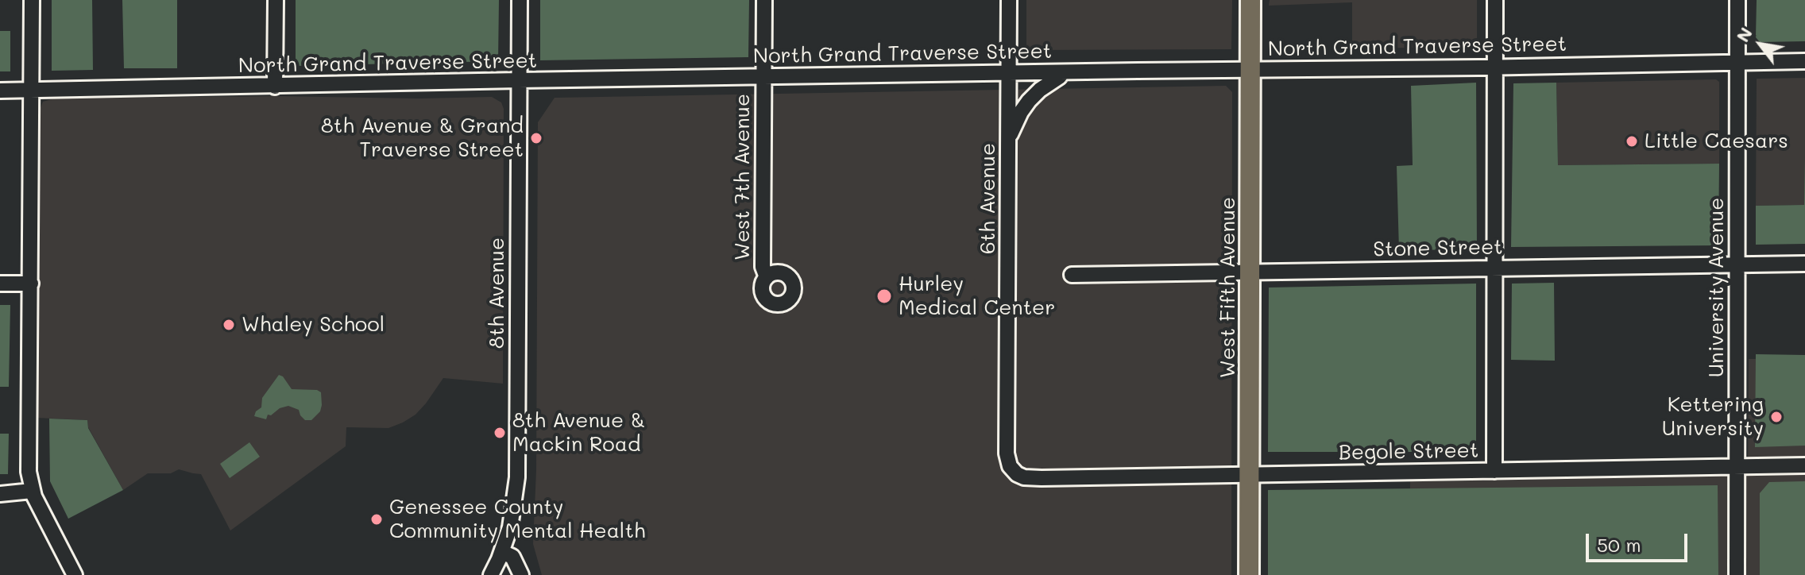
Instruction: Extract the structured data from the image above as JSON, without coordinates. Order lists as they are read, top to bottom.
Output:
{
  "streets": {
    "main road": ["West Fifth Avenue"],
    "street": [
      "North Grand Traverse Street",
      "West 7th Avenue",
      "6th Avenue",
      "Stone Street",
      "University Avenue",
      "8th Avenue",
      "Begole Street"
    ]
  },
  "crossings": [
    ["North Grand Traverse Street", "West 7th Avenue"],
    ["North Grand Traverse Street", "6th Avenue"],
    ["North Grand Traverse Street", "West Fifth Avenue"],
    ["North Grand Traverse Street", "University Avenue"],
    ["North Grand Traverse Street", "8th Avenue"],
    ["6th Avenue", "Begole Street"],
    ["Stone Street", "West Fifth Avenue"],
    ["Stone Street", "University Avenue"],
    ["West Fifth Avenue", "Begole Street"],
    ["University Avenue", "Begole Street"]
  ],
  "places": [
    "8th Avenue & Grand Traverse Street",
    "Little Caesars",
    "Hurley Medical Center",
    "Whaley School",
    "Kettering University",
    "8th Avenue & Mackin Road",
    "Genessee County Community Mental Health"
  ],
  "scale_bar": "50 m",
  "north": "top left"
}
